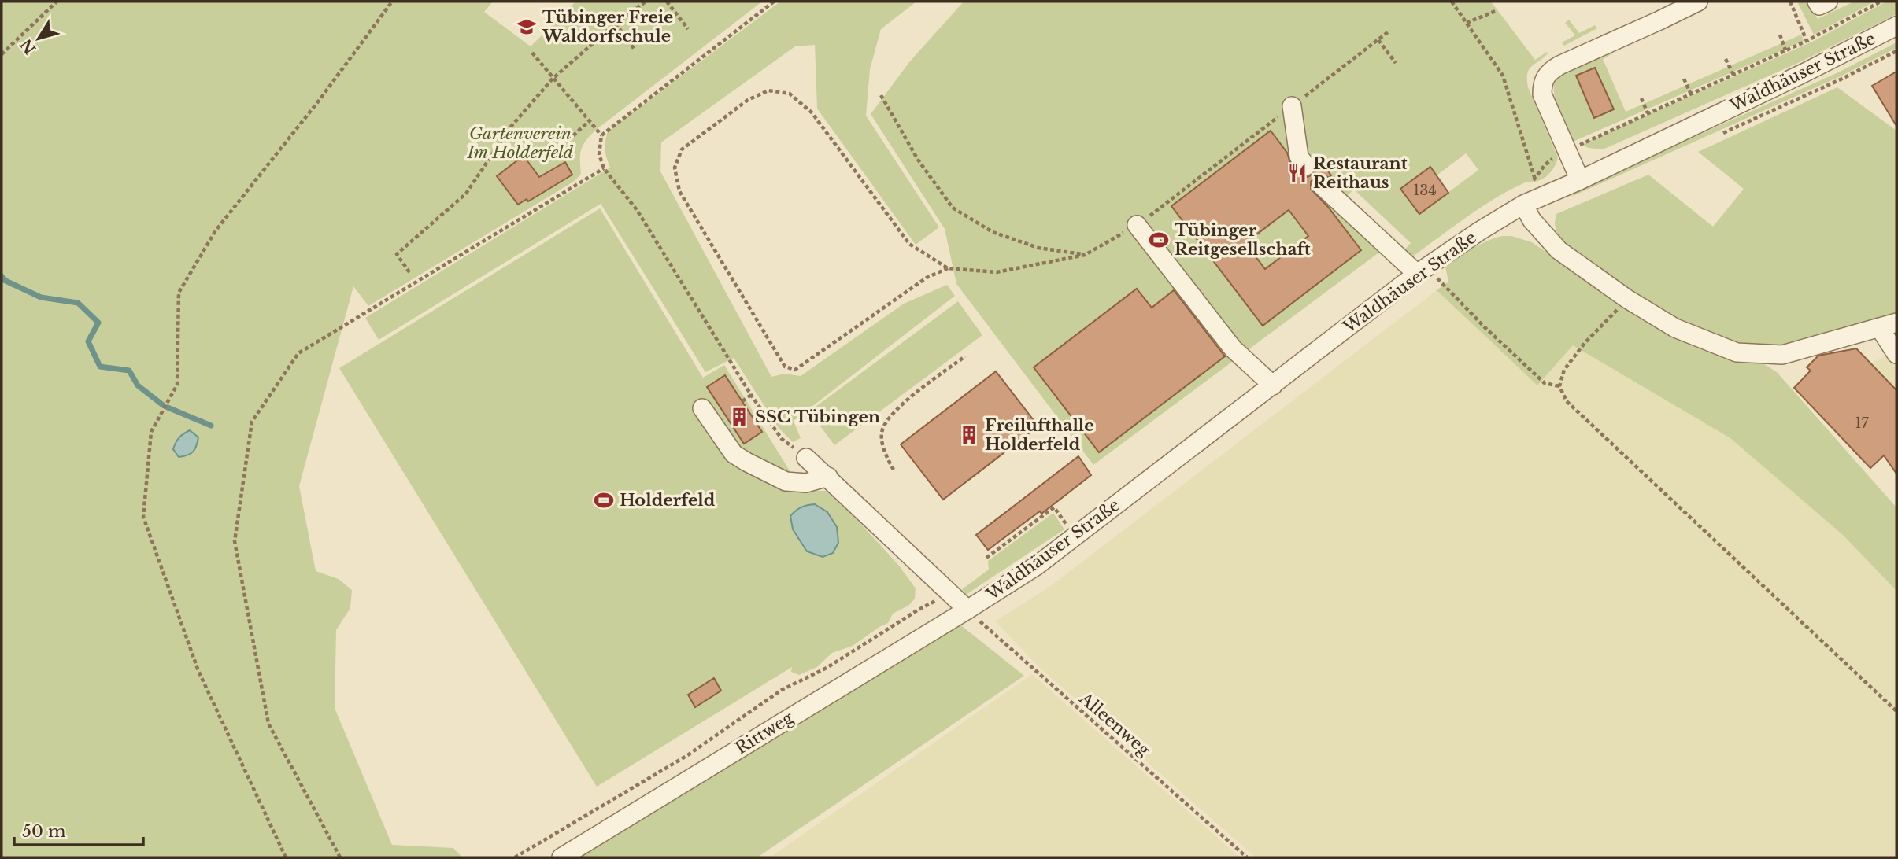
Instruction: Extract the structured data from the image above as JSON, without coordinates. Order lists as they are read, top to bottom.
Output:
{
  "streets": {
    "street": ["Waldhäuser Straße", "Rittweg"],
    "path": ["Alleenweg"]
  },
  "crossings": [
    ["Waldhäuser Straße", "Alleenweg"],
    ["Waldhäuser Straße", "Rittweg"],
    ["Alleenweg", "Rittweg"]
  ],
  "parks": ["Gartenverein Im Holderfeld"],
  "places": {
    "school or university": ["Tübinger Freie Waldorfschule"],
    "restaurant": ["Restaurant Reithaus"],
    "sports": ["Tübinger Reitgesellschaft", "Holderfeld"],
    "building": ["SSC Tübingen", "Freilufthalle Holderfeld"]
  },
  "house_numbers": ["134", "17"],
  "scale_bar": "50 m",
  "north": "bottom left"
}
